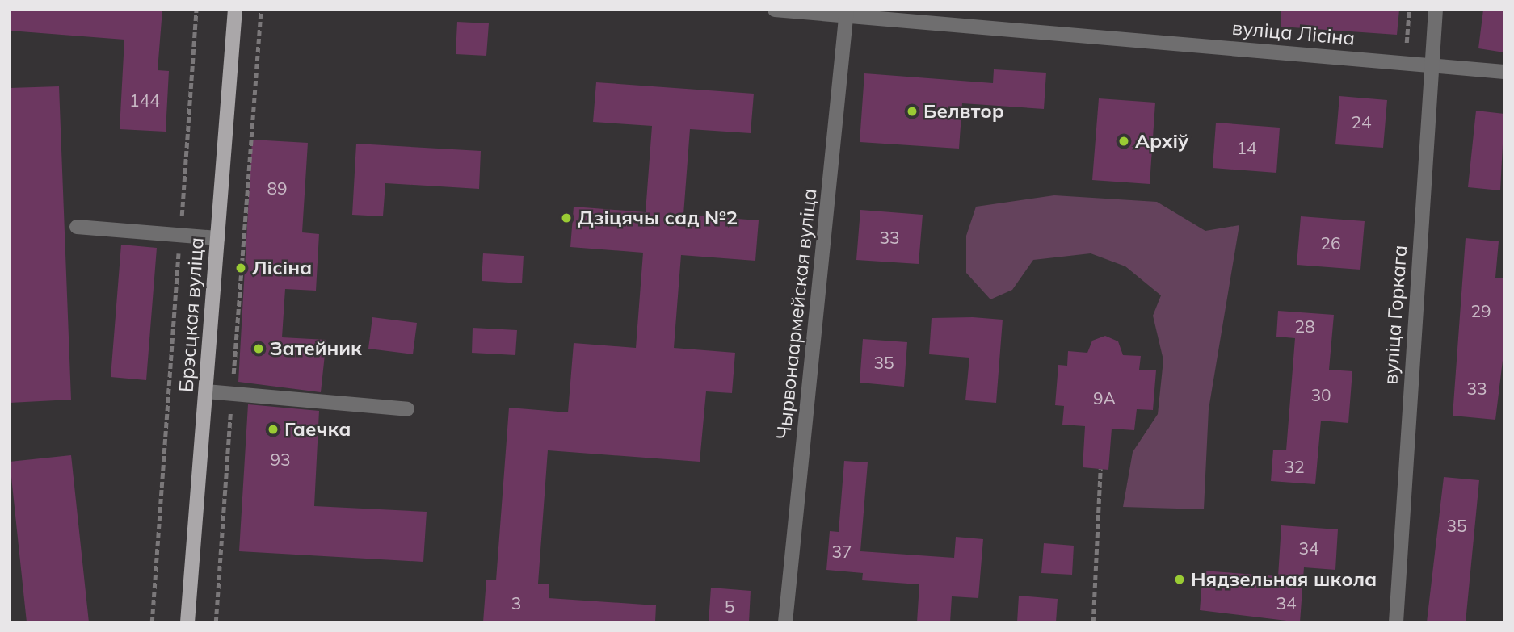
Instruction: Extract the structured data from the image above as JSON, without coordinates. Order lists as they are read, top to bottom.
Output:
{
  "streets": {
    "main road": ["Брэсцкая вуліца"],
    "street": ["вуліца Лісіна", "Чырвонаармейская вуліца", "вуліца Горкага"]
  },
  "crossings": [
    ["вуліца Лісіна", "Чырвонаармейская вуліца"],
    ["вуліца Лісіна", "вуліца Горкага"]
  ],
  "places": [
    "Белвтор",
    "Архіў",
    "Дзіцячы сад №2",
    "Лісіна",
    "Затейник",
    "Гаечка",
    "Нядзельная школа"
  ],
  "house_numbers": [
    "144",
    "24",
    "14",
    "89",
    "33",
    "26",
    "29",
    "28",
    "35",
    "33",
    "30",
    "9А",
    "93",
    "32",
    "35",
    "34",
    "37",
    "3",
    "34",
    "5"
  ]
}
